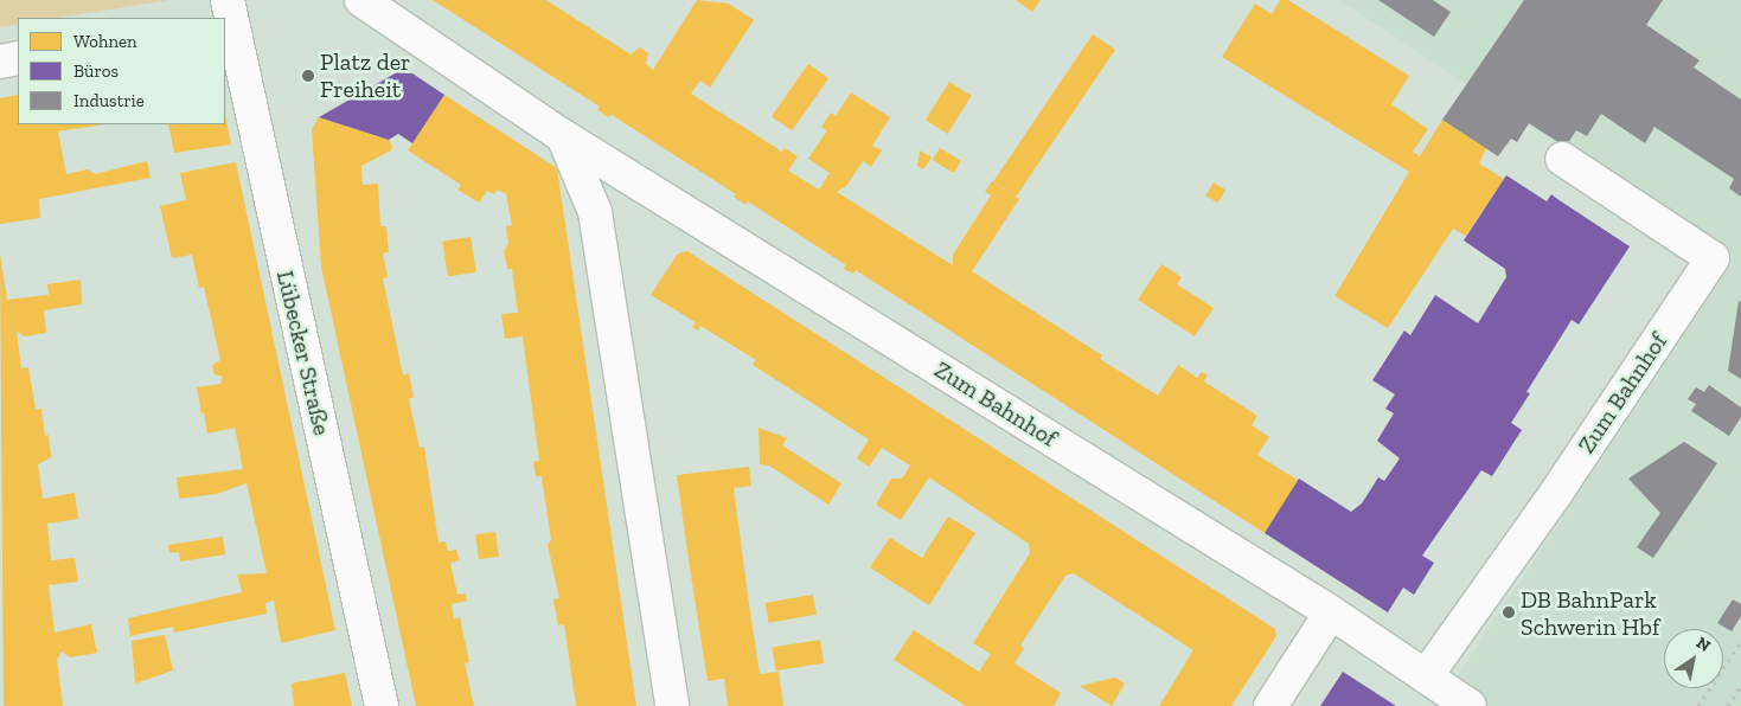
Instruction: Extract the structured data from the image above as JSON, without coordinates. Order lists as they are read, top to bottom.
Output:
{
  "streets": {
    "street": ["Lübecker Straße", "Zum Bahnhof"]
  },
  "places": ["Platz der Freiheit", "DB BahnPark Schwerin Hbf"],
  "legend": ["Wohnen", "Büros", "Industrie"],
  "north": "top right"
}
